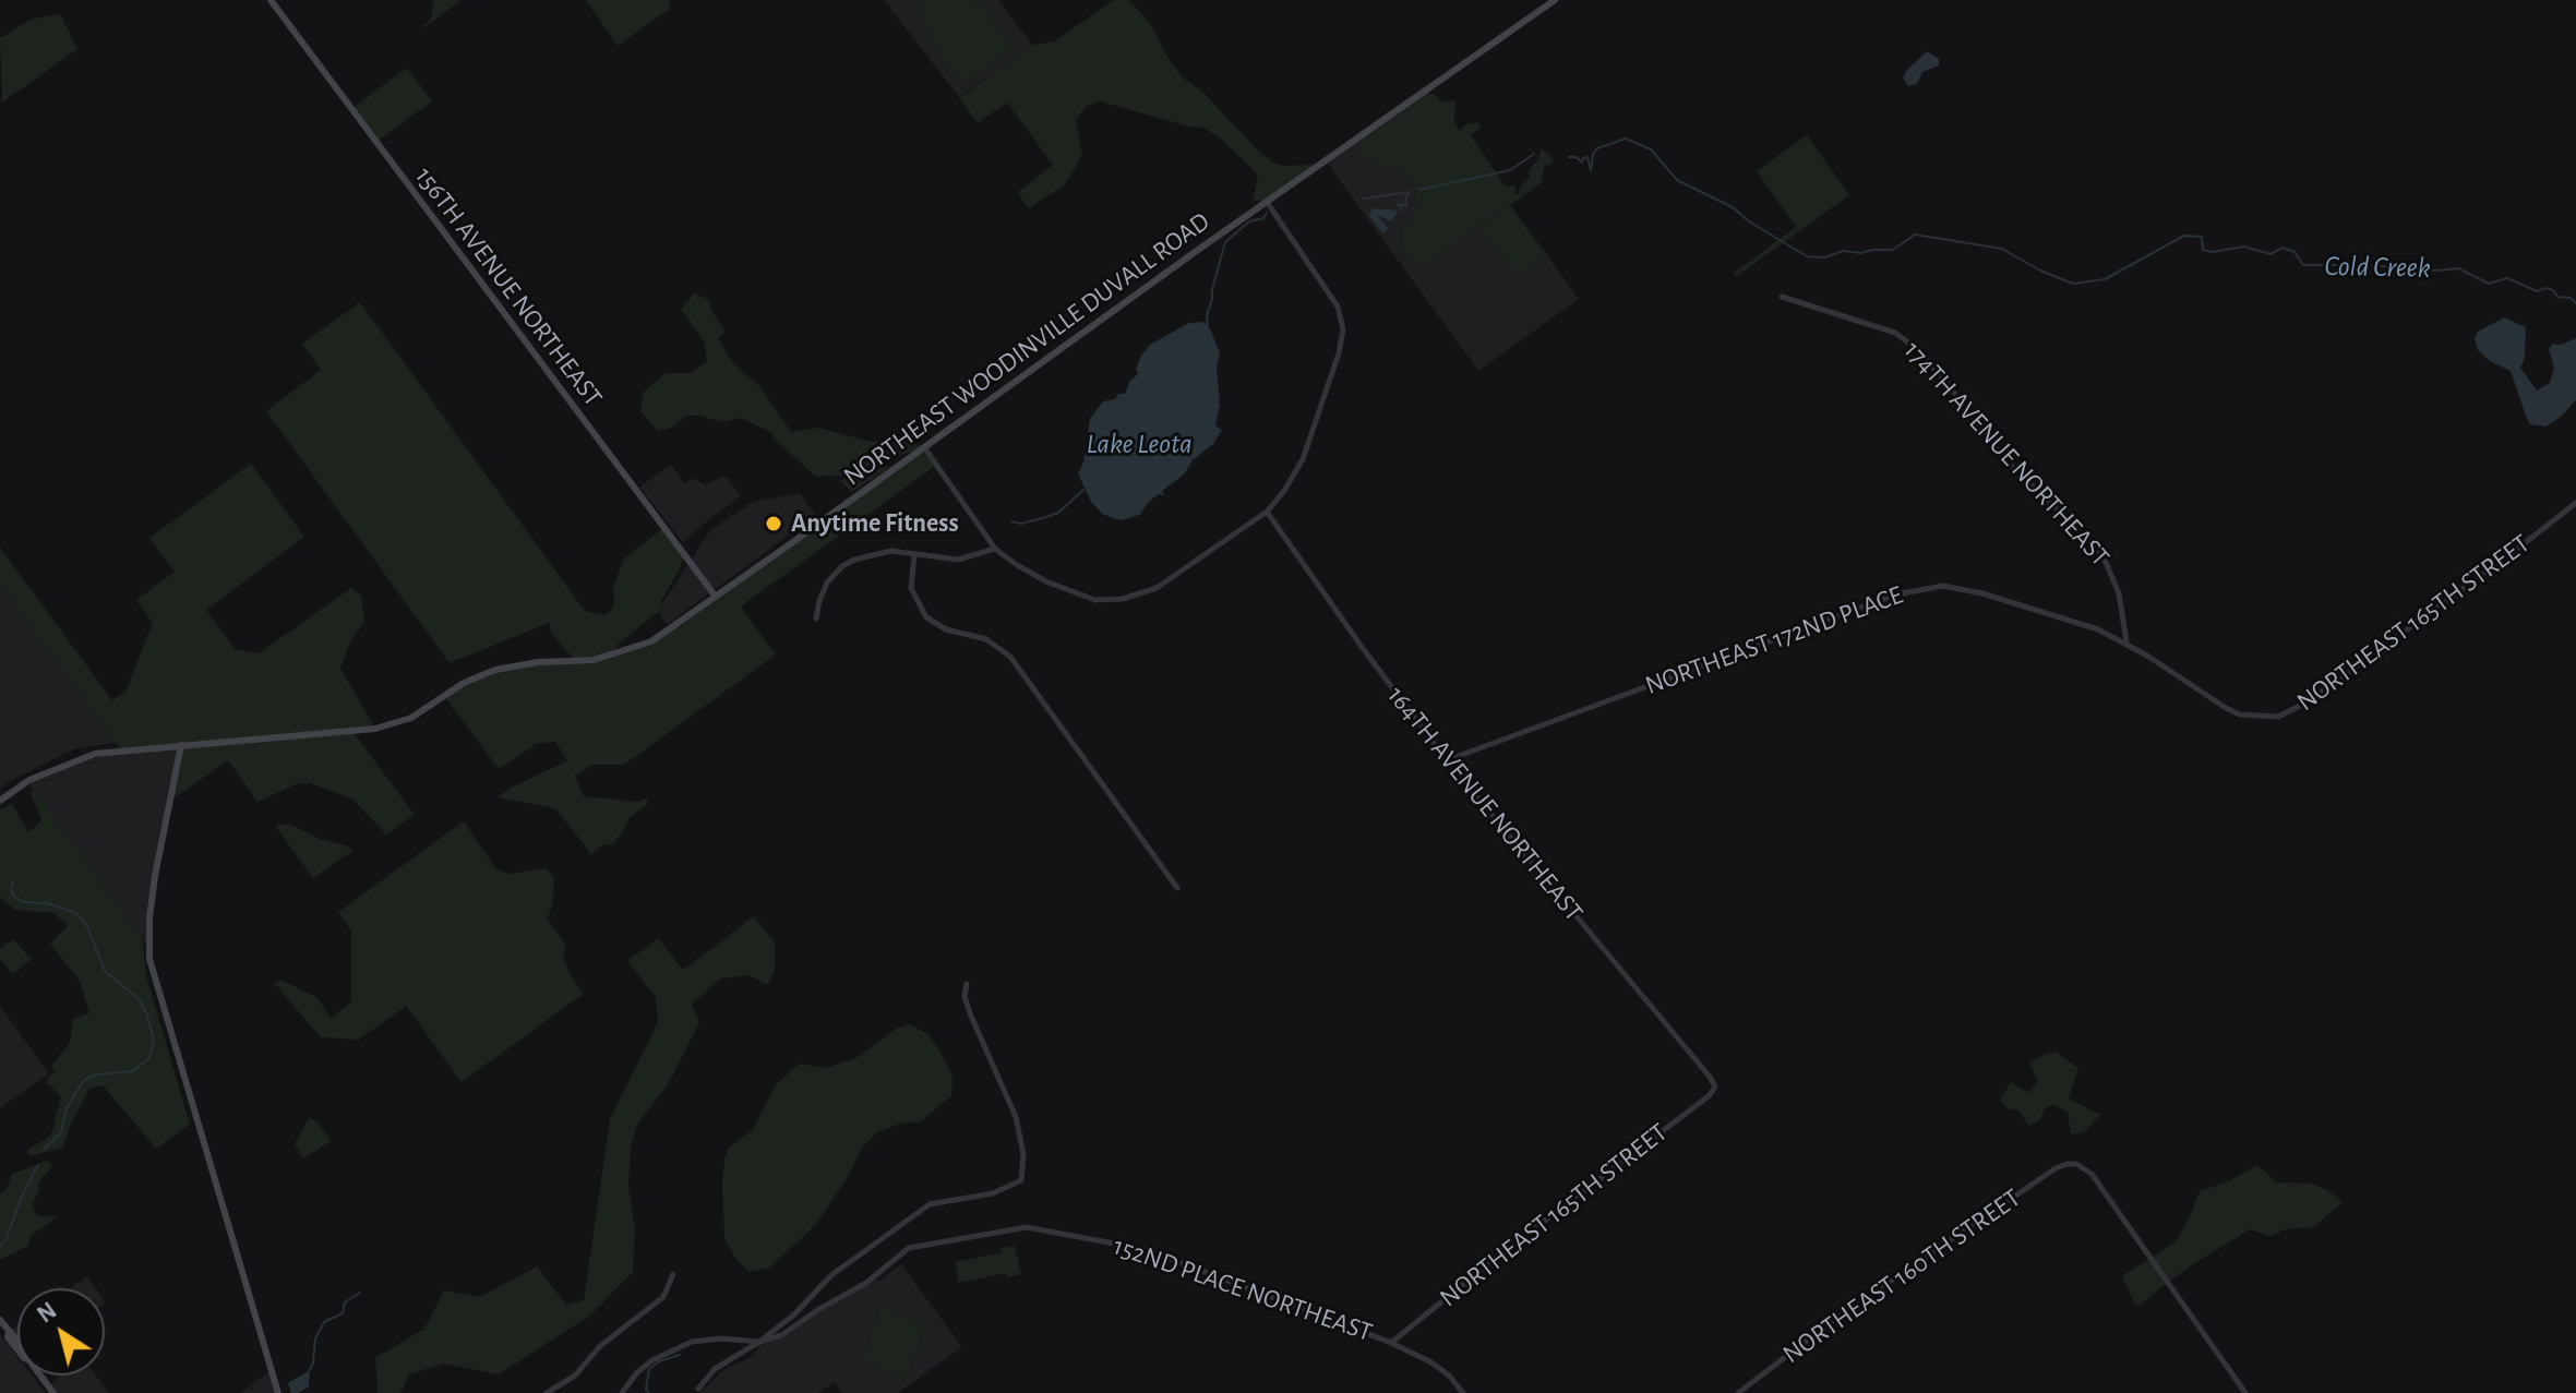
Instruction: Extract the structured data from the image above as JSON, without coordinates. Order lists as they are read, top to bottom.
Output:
{
  "streets": {
    "main road": ["156TH AVENUE NORTHEAST", "NORTHEAST WOODINVILLE DUVALL ROAD"],
    "street": [
      "174TH AVENUE NORTHEAST",
      "NORTHEAST 165TH STREET",
      "NORTHEAST 172ND PLACE",
      "164TH AVENUE NORTHEAST",
      "NORTHEAST 160TH STREET",
      "152ND PLACE NORTHEAST"
    ]
  },
  "crossings": [
    ["156TH AVENUE NORTHEAST", "NORTHEAST WOODINVILLE DUVALL ROAD"],
    ["174TH AVENUE NORTHEAST", "NORTHEAST 172ND PLACE"],
    ["NORTHEAST 165TH STREET", "NORTHEAST 172ND PLACE"],
    ["NORTHEAST 165TH STREET", "164TH AVENUE NORTHEAST"],
    ["NORTHEAST 165TH STREET", "152ND PLACE NORTHEAST"],
    ["NORTHEAST 172ND PLACE", "164TH AVENUE NORTHEAST"]
  ],
  "water": ["Cold Creek", "Lake Leota"],
  "places": ["Anytime Fitness"],
  "north": "top left"
}
